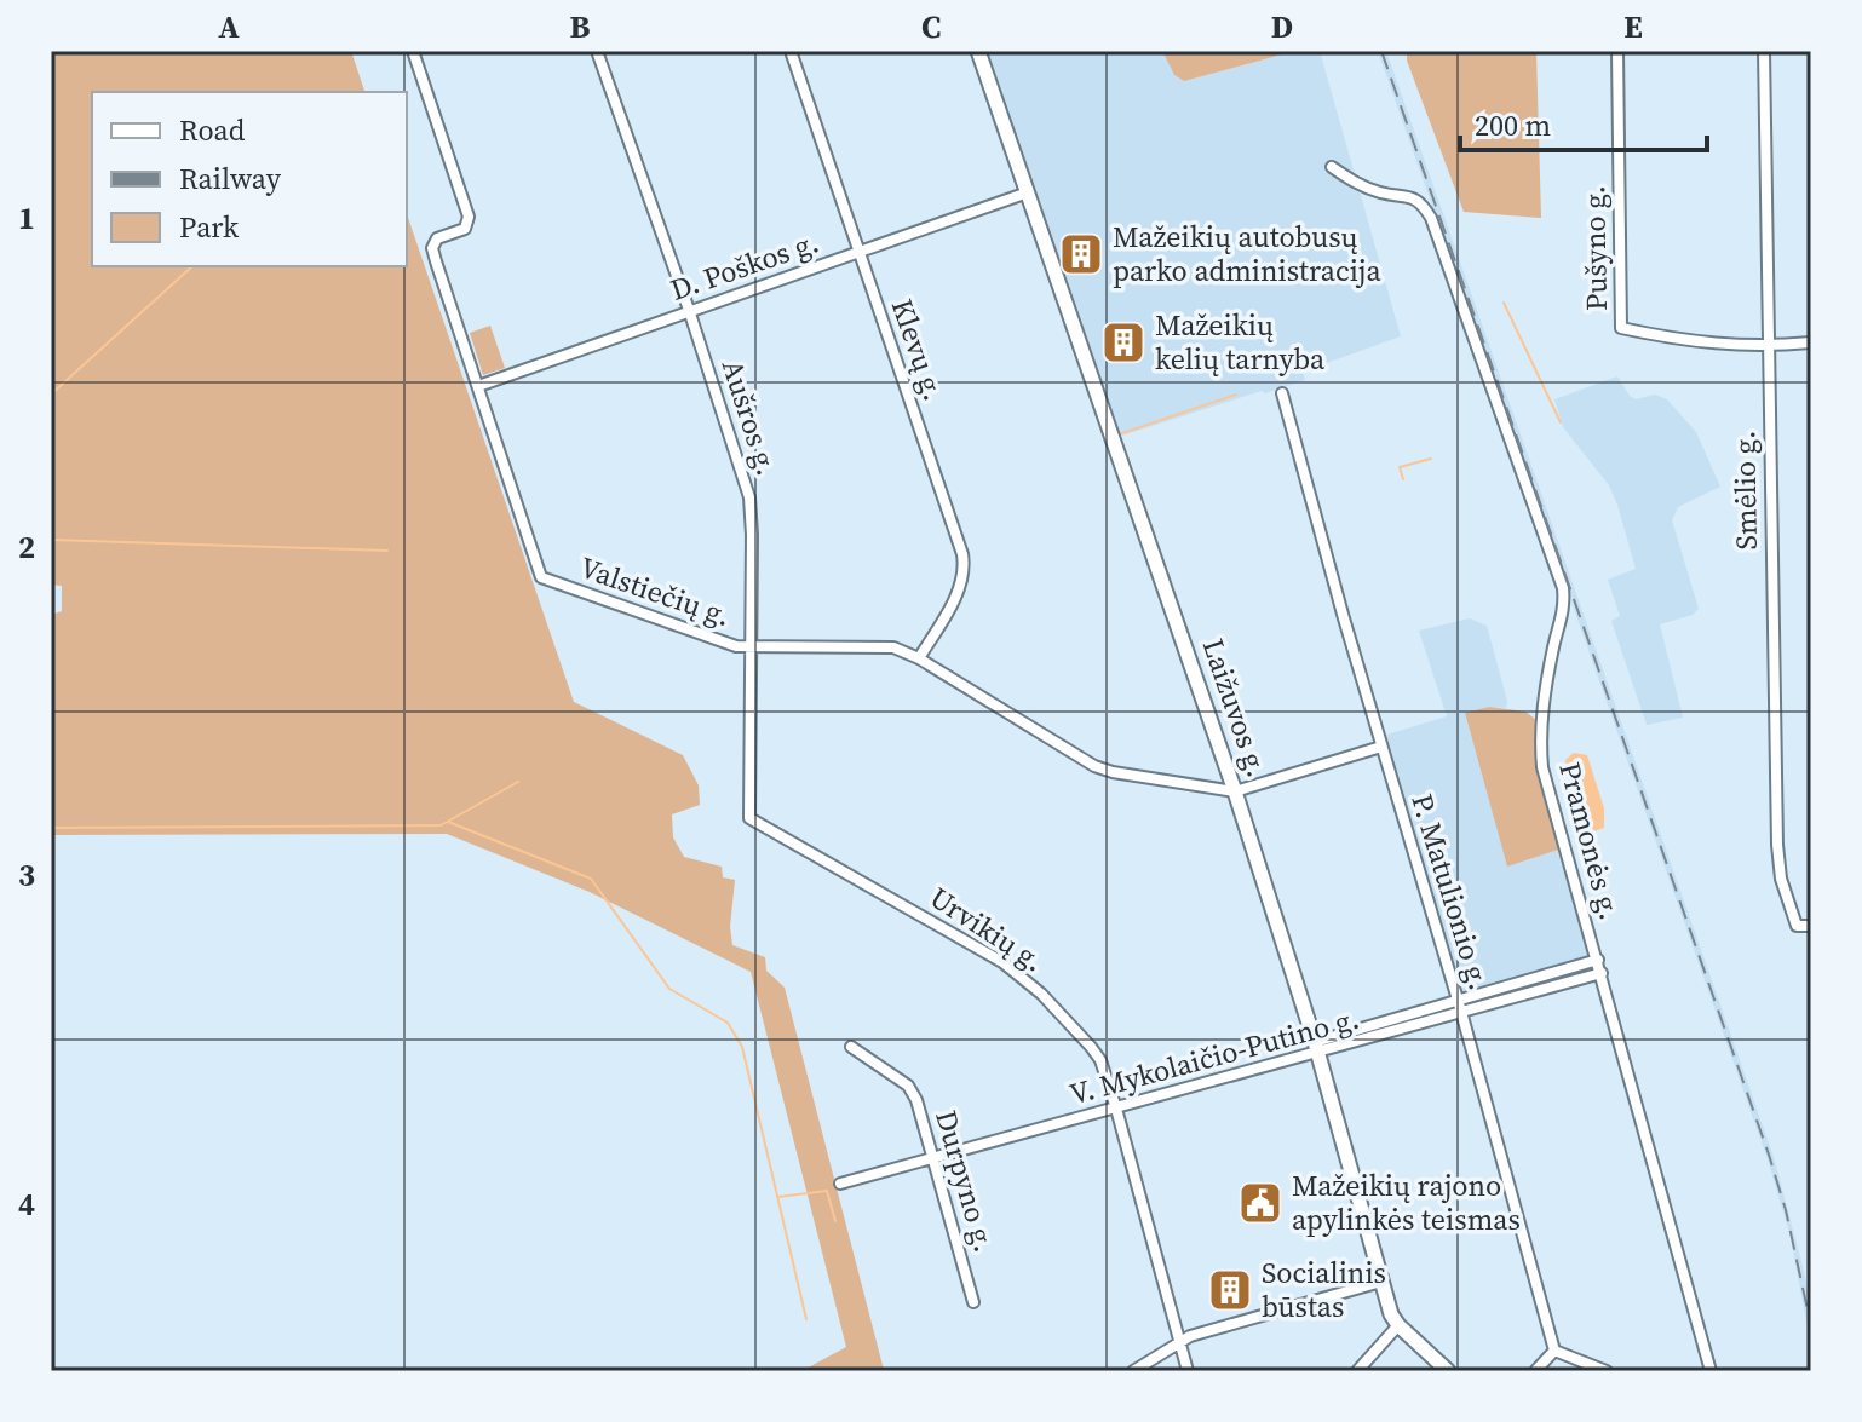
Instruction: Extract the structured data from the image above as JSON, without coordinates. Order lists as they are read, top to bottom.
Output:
{
  "streets": {
    "main road": ["Laižuvos g."],
    "street": [
      "Pušyno g.",
      "D. Poškos g.",
      "Klevų g.",
      "Aušros g.",
      "Smėlio g.",
      "Valstiečių g.",
      "Pramonės g.",
      "P. Matulionio g.",
      "Urvikių g.",
      "V. Mykolaičio-Putino g.",
      "Durpyno g."
    ]
  },
  "crossings": [
    ["Pušyno g.", "Smėlio g."],
    ["D. Poškos g.", "Klevų g."],
    ["D. Poškos g.", "Aušros g."],
    ["D. Poškos g.", "Valstiečių g."],
    ["D. Poškos g.", "Laižuvos g."],
    ["Klevų g.", "Valstiečių g."],
    ["Aušros g.", "Valstiečių g."],
    ["Aušros g.", "Urvikių g."],
    ["Valstiečių g.", "Laižuvos g."],
    ["Laižuvos g.", "V. Mykolaičio-Putino g."],
    ["Pramonės g.", "V. Mykolaičio-Putino g."],
    ["P. Matulionio g.", "V. Mykolaičio-Putino g."],
    ["Urvikių g.", "V. Mykolaičio-Putino g."],
    ["V. Mykolaičio-Putino g.", "Durpyno g."]
  ],
  "places": {
    "building": ["Mažeikių autobusų parko administracija", "Mažeikių kelių tarnyba", "Socialinis būstas"],
    "public building": ["Mažeikių rajono apylinkės teismas"]
  },
  "legend": ["Road", "Railway", "Park"],
  "scale_bar": "200 m",
  "grid": {
    "columns": [
      "A",
      "B",
      "C",
      "D",
      "E"
    ],
    "rows": [
      "1",
      "2",
      "3",
      "4"
    ]
  }
}
